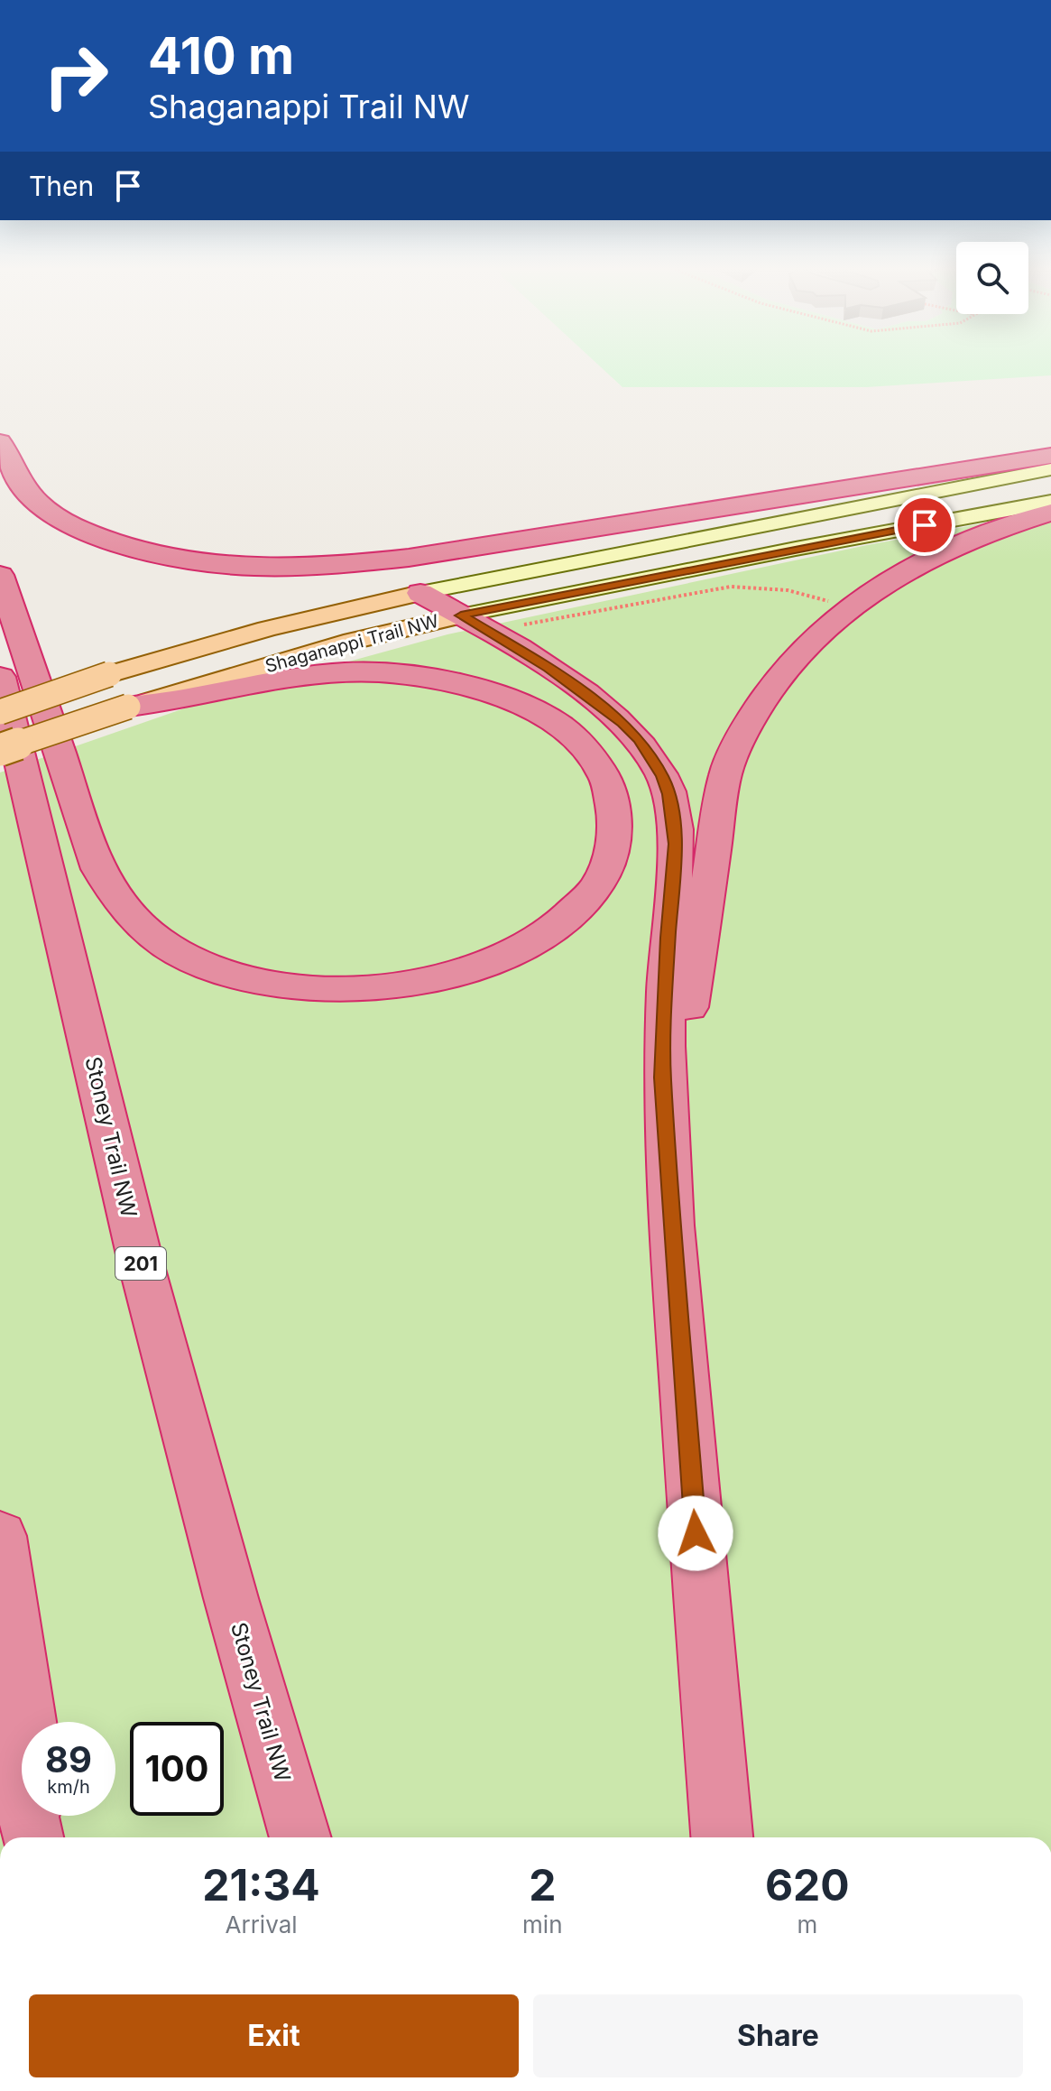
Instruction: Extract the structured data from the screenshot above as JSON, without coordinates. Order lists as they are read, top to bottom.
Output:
{
  "streets": {
    "highway": ["Stoney Trail NW", "201"],
    "main road": ["Shaganappi Trail NW"]
  },
  "page": {
    "turn": ["410 m", "Shaganappi Trail NW"],
    "then": "Then",
    "speed": "89 km/h",
    "limit": "100",
    "eta": [
      "21:34",
      "Arrival",
      "2",
      "min",
      "620",
      "m"
    ],
    "buttons": ["Exit", "Share"]
  }
}
